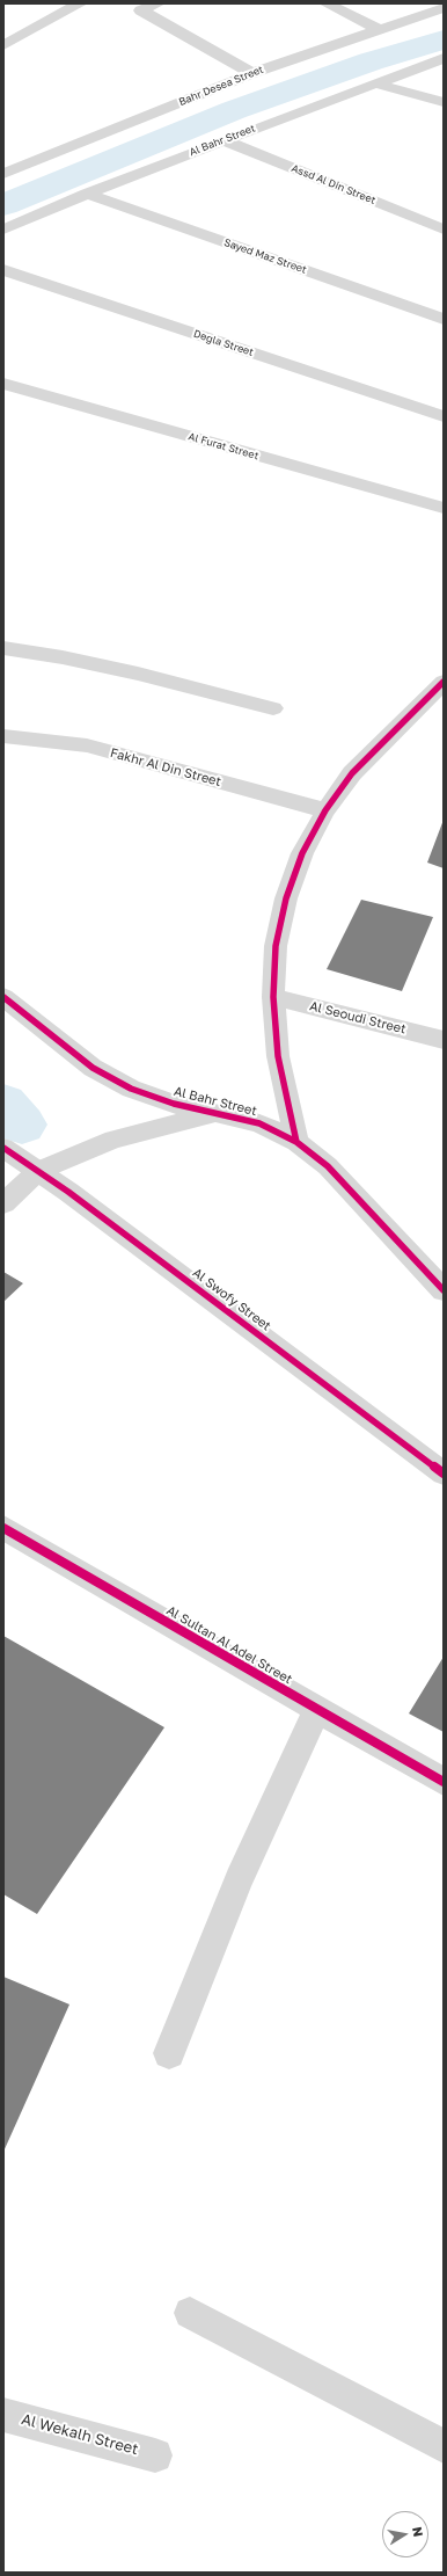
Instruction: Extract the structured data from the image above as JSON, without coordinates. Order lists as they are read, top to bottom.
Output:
{
  "streets": {
    "street": [
      "Bahr Desea Street",
      "Al Bahr Street",
      "Assd Al Din Street",
      "Sayed Maz Street",
      "Degla Street",
      "Al Furat Street",
      "Fakhr Al Din Street",
      "Al Seoudi Street",
      "Al Swofy Street",
      "Al Sultan Al Adel Street",
      "Al Wekalh Street"
    ]
  },
  "crossings": [
    ["Al Bahr Street", "Assd Al Din Street"],
    ["Al Bahr Street", "Sayed Maz Street"]
  ],
  "north": "right"
}
